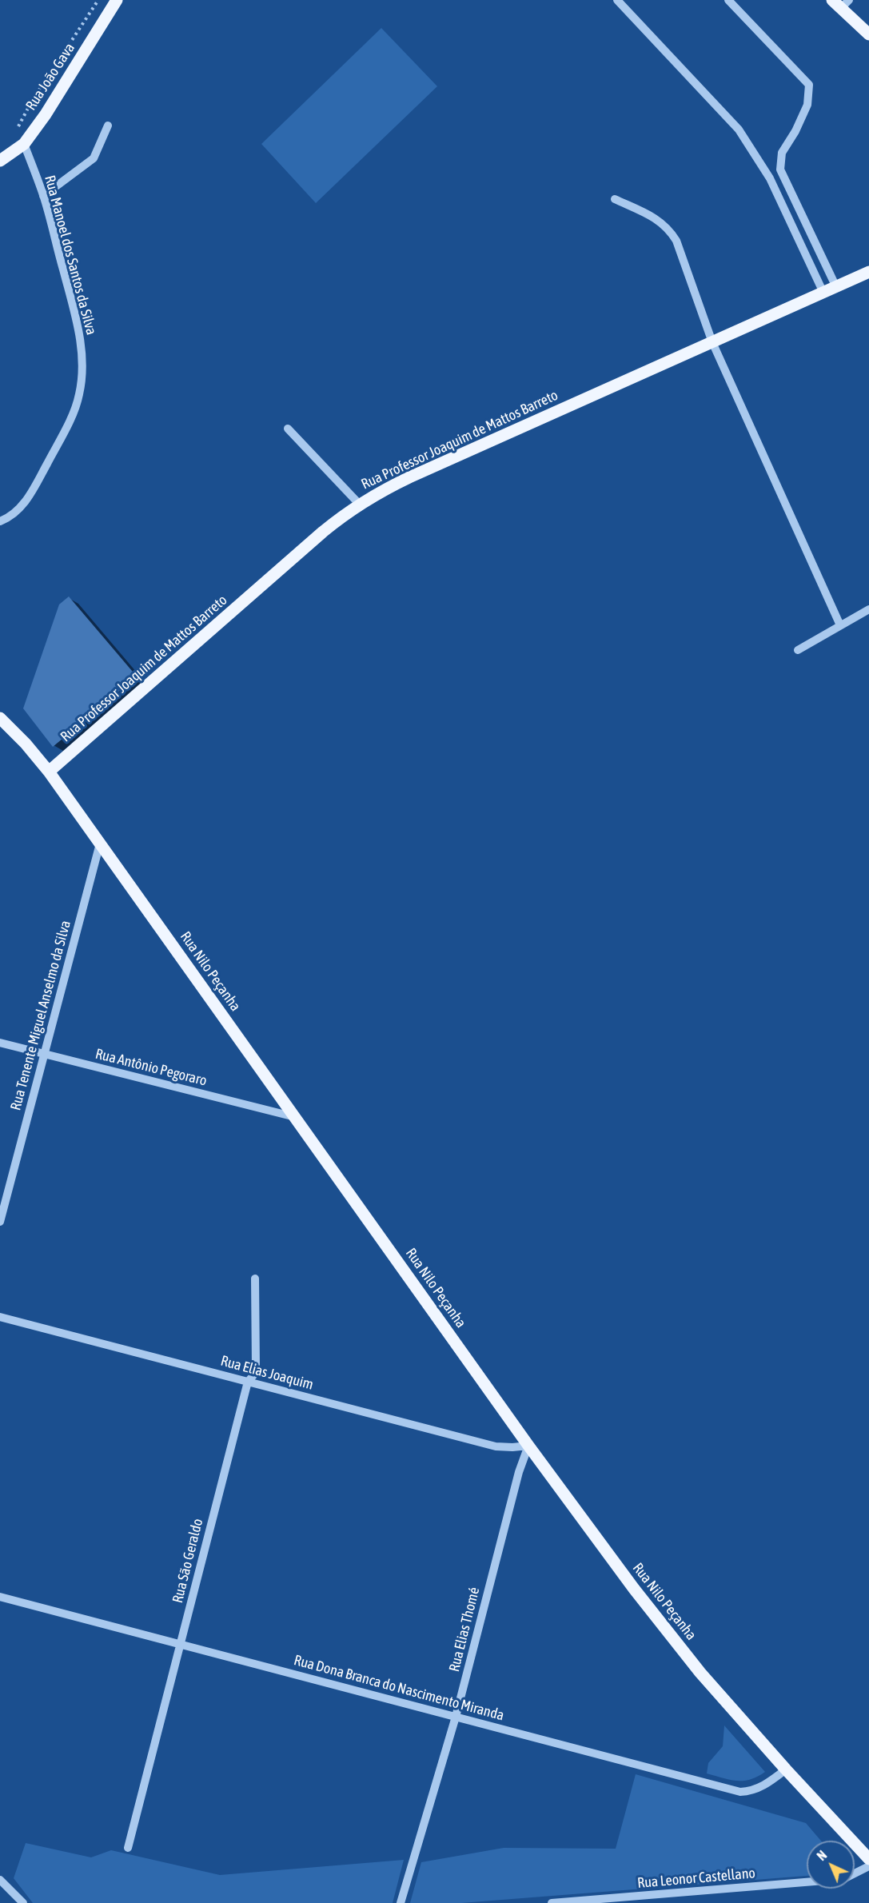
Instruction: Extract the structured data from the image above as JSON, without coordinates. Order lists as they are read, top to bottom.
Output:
{
  "streets": {
    "main road": ["Rua João Gava", "Rua Professor Joaquim de Mattos Barreto", "Rua Nilo Peçanha"],
    "street": [
      "Rua Manoel dos Santos da Silva",
      "Rua Tenente Miguel Anselmo da Silva",
      "Rua Antônio Pegoraro",
      "Rua Elias Joaquim",
      "Rua São Geraldo",
      "Rua Elias Thomé",
      "Rua Dona Branca do Nascimento Miranda",
      "Rua Leonor Castellano"
    ]
  },
  "crossings": [
    ["Rua João Gava", "Rua Manoel dos Santos da Silva"],
    ["Rua Professor Joaquim de Mattos Barreto", "Rua Nilo Peçanha"],
    ["Rua Nilo Peçanha", "Rua Tenente Miguel Anselmo da Silva"],
    ["Rua Nilo Peçanha", "Rua Antônio Pegoraro"],
    ["Rua Nilo Peçanha", "Rua Elias Joaquim"],
    ["Rua Nilo Peçanha", "Rua Elias Thomé"],
    ["Rua Nilo Peçanha", "Rua Dona Branca do Nascimento Miranda"],
    ["Rua Tenente Miguel Anselmo da Silva", "Rua Antônio Pegoraro"],
    ["Rua Elias Joaquim", "Rua São Geraldo"],
    ["Rua Elias Joaquim", "Rua Elias Thomé"],
    ["Rua São Geraldo", "Rua Dona Branca do Nascimento Miranda"],
    ["Rua Elias Thomé", "Rua Dona Branca do Nascimento Miranda"]
  ],
  "north": "top left"
}
